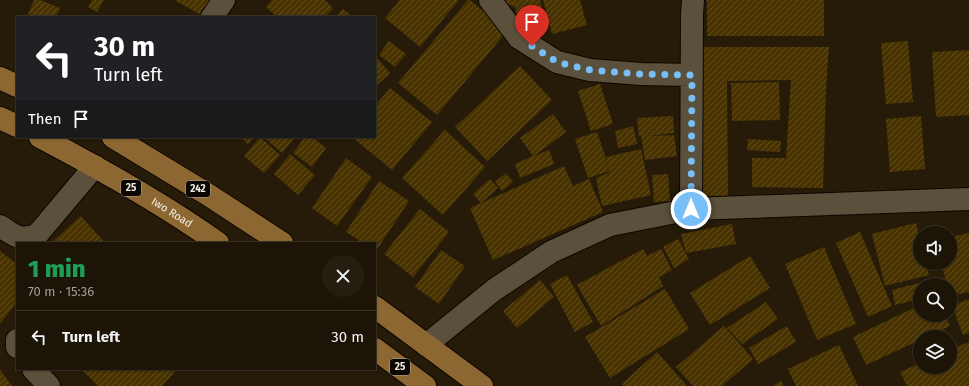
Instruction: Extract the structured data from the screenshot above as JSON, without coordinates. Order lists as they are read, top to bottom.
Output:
{
  "streets": {
    "main road": ["25", "242", "Iwo Road"]
  },
  "page": {
    "turn": ["30 m", "Turn left"],
    "then": "Then",
    "heading": ["1 min", "70 m · 15:36"],
    "list": [
      {
        "name": "Turn left",
        "value": "30 m"
      }
    ]
  }
}
